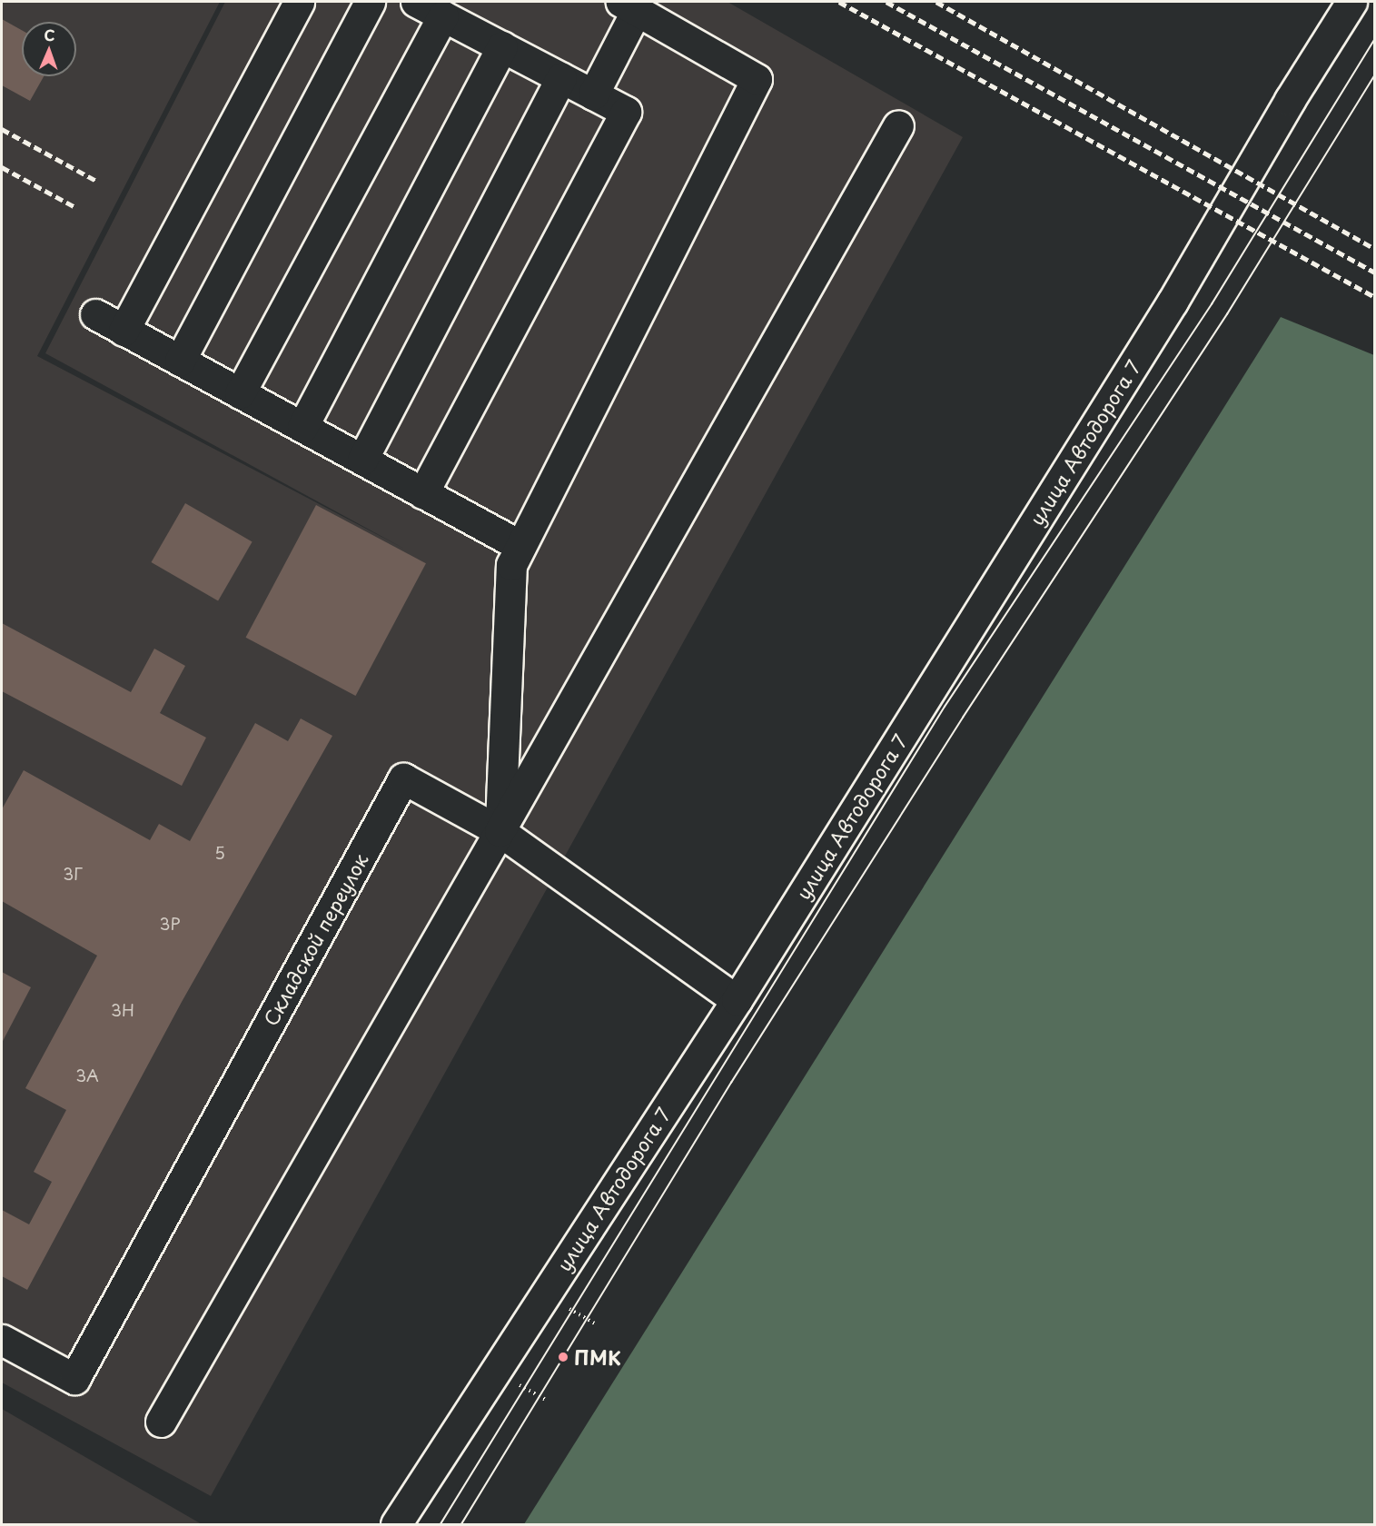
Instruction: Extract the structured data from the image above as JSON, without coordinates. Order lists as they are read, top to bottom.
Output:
{
  "streets": {
    "street": ["улица Автодорога 7", "Складской переулок"]
  },
  "crossings": [
    ["улица Автодорога 7", "Складской переулок"]
  ],
  "places": ["ПМК"],
  "house_numbers": [
    "5",
    "3Г",
    "3Р",
    "3Н",
    "3А"
  ],
  "north": "top"
}
